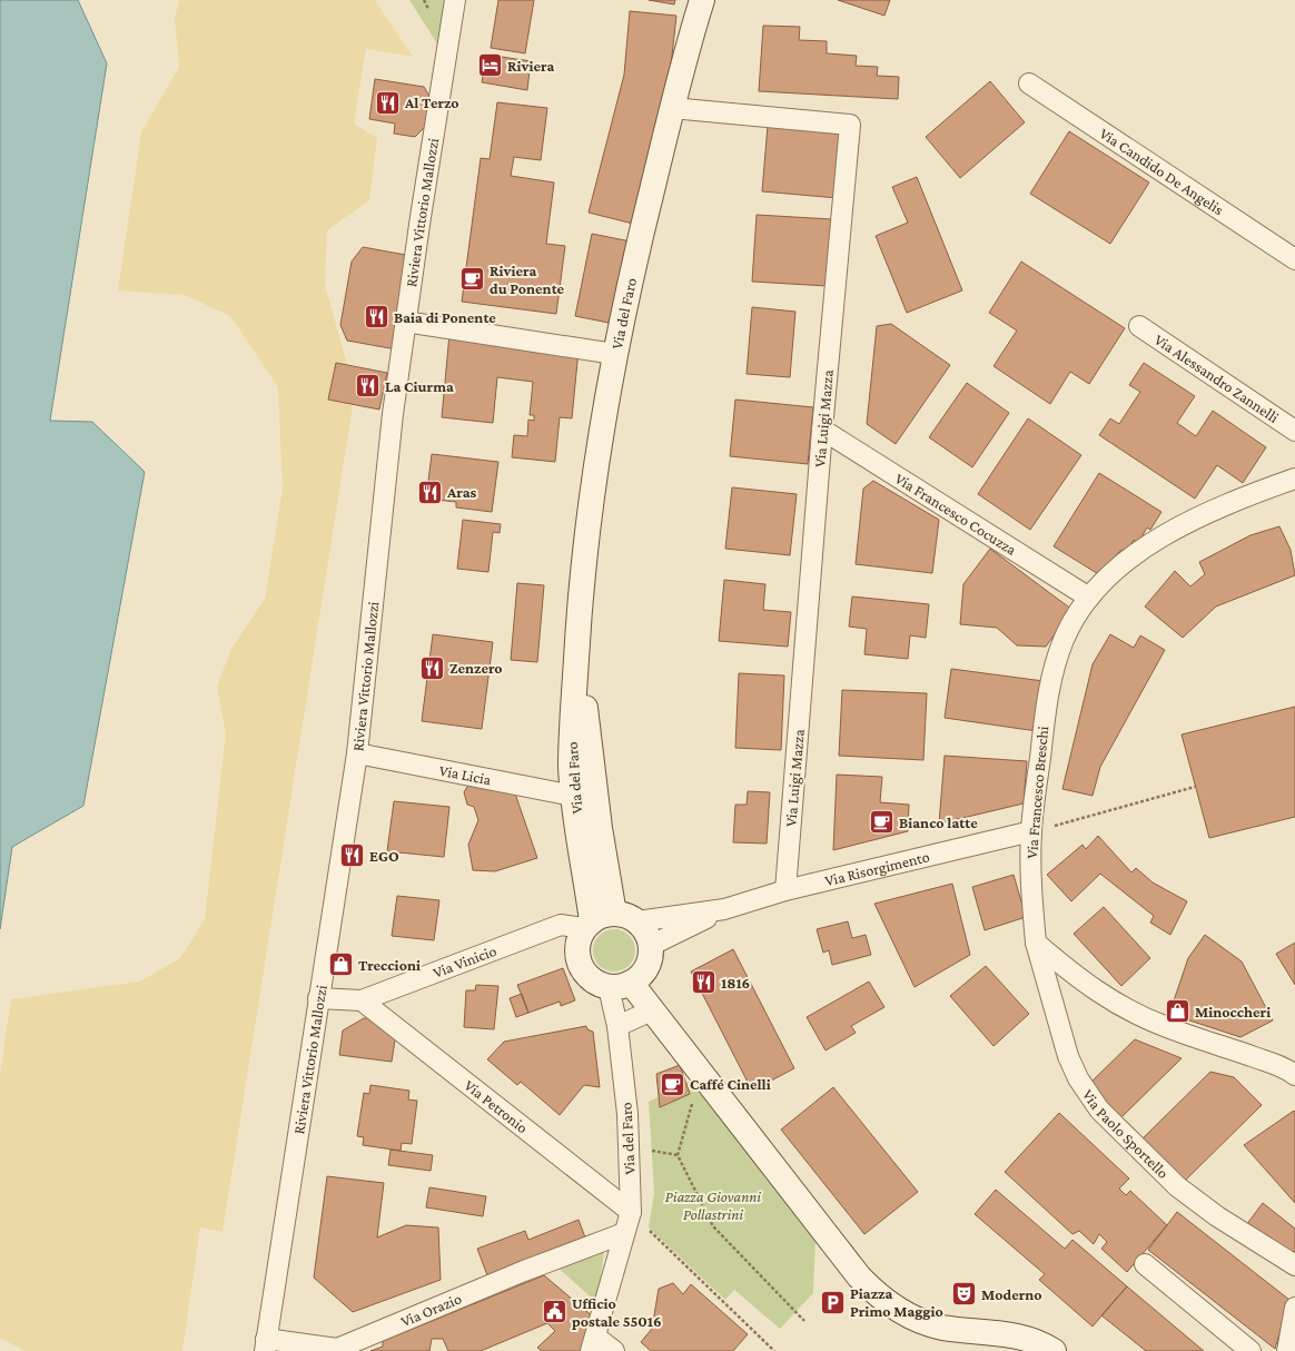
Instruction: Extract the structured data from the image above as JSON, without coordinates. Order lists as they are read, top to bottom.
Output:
{
  "streets": {
    "street": [
      "Via Candido De Angelis",
      "Riviera Vittorio Mallozzi",
      "Via del Faro",
      "Via Alessandro Zannelli",
      "Via Luigi Mazza",
      "Via Francesco Cocuzza",
      "Via Licia",
      "Via Francesco Breschi",
      "Via Risorgimento",
      "Via Vinicio",
      "Via Petronio",
      "Via Paolo Sportello",
      "Via Orazio"
    ]
  },
  "crossings": [
    ["Riviera Vittorio Mallozzi", "Via Licia"],
    ["Riviera Vittorio Mallozzi", "Via Vinicio"],
    ["Riviera Vittorio Mallozzi", "Via Orazio"],
    ["Via del Faro", "Via Luigi Mazza"],
    ["Via del Faro", "Via Licia"],
    ["Via del Faro", "Via Risorgimento"],
    ["Via del Faro", "Via Vinicio"],
    ["Via del Faro", "Via Petronio"],
    ["Via del Faro", "Via Orazio"],
    ["Via Luigi Mazza", "Via Francesco Cocuzza"],
    ["Via Luigi Mazza", "Via Risorgimento"],
    ["Via Francesco Cocuzza", "Via Francesco Breschi"],
    ["Via Francesco Breschi", "Via Risorgimento"],
    ["Via Francesco Breschi", "Via Paolo Sportello"],
    ["Via Risorgimento", "Via Vinicio"],
    ["Via Vinicio", "Via Petronio"]
  ],
  "parks": ["Piazza Giovanni Pollastrini"],
  "places": {
    "hotel": ["Riviera"],
    "restaurant": [
      "Al Terzo",
      "Baia di Ponente",
      "La Ciurma",
      "Aras",
      "Zenzero",
      "EGO",
      "1816"
    ],
    "cafe": ["Riviera du Ponente", "Bianco latte", "Caffé Cinelli"],
    "shop": ["Treccioni", "Minoccheri"],
    "theatre": ["Moderno"],
    "parking": ["Piazza Primo Maggio"],
    "public building": ["Ufficio postale 55016"]
  }
}
